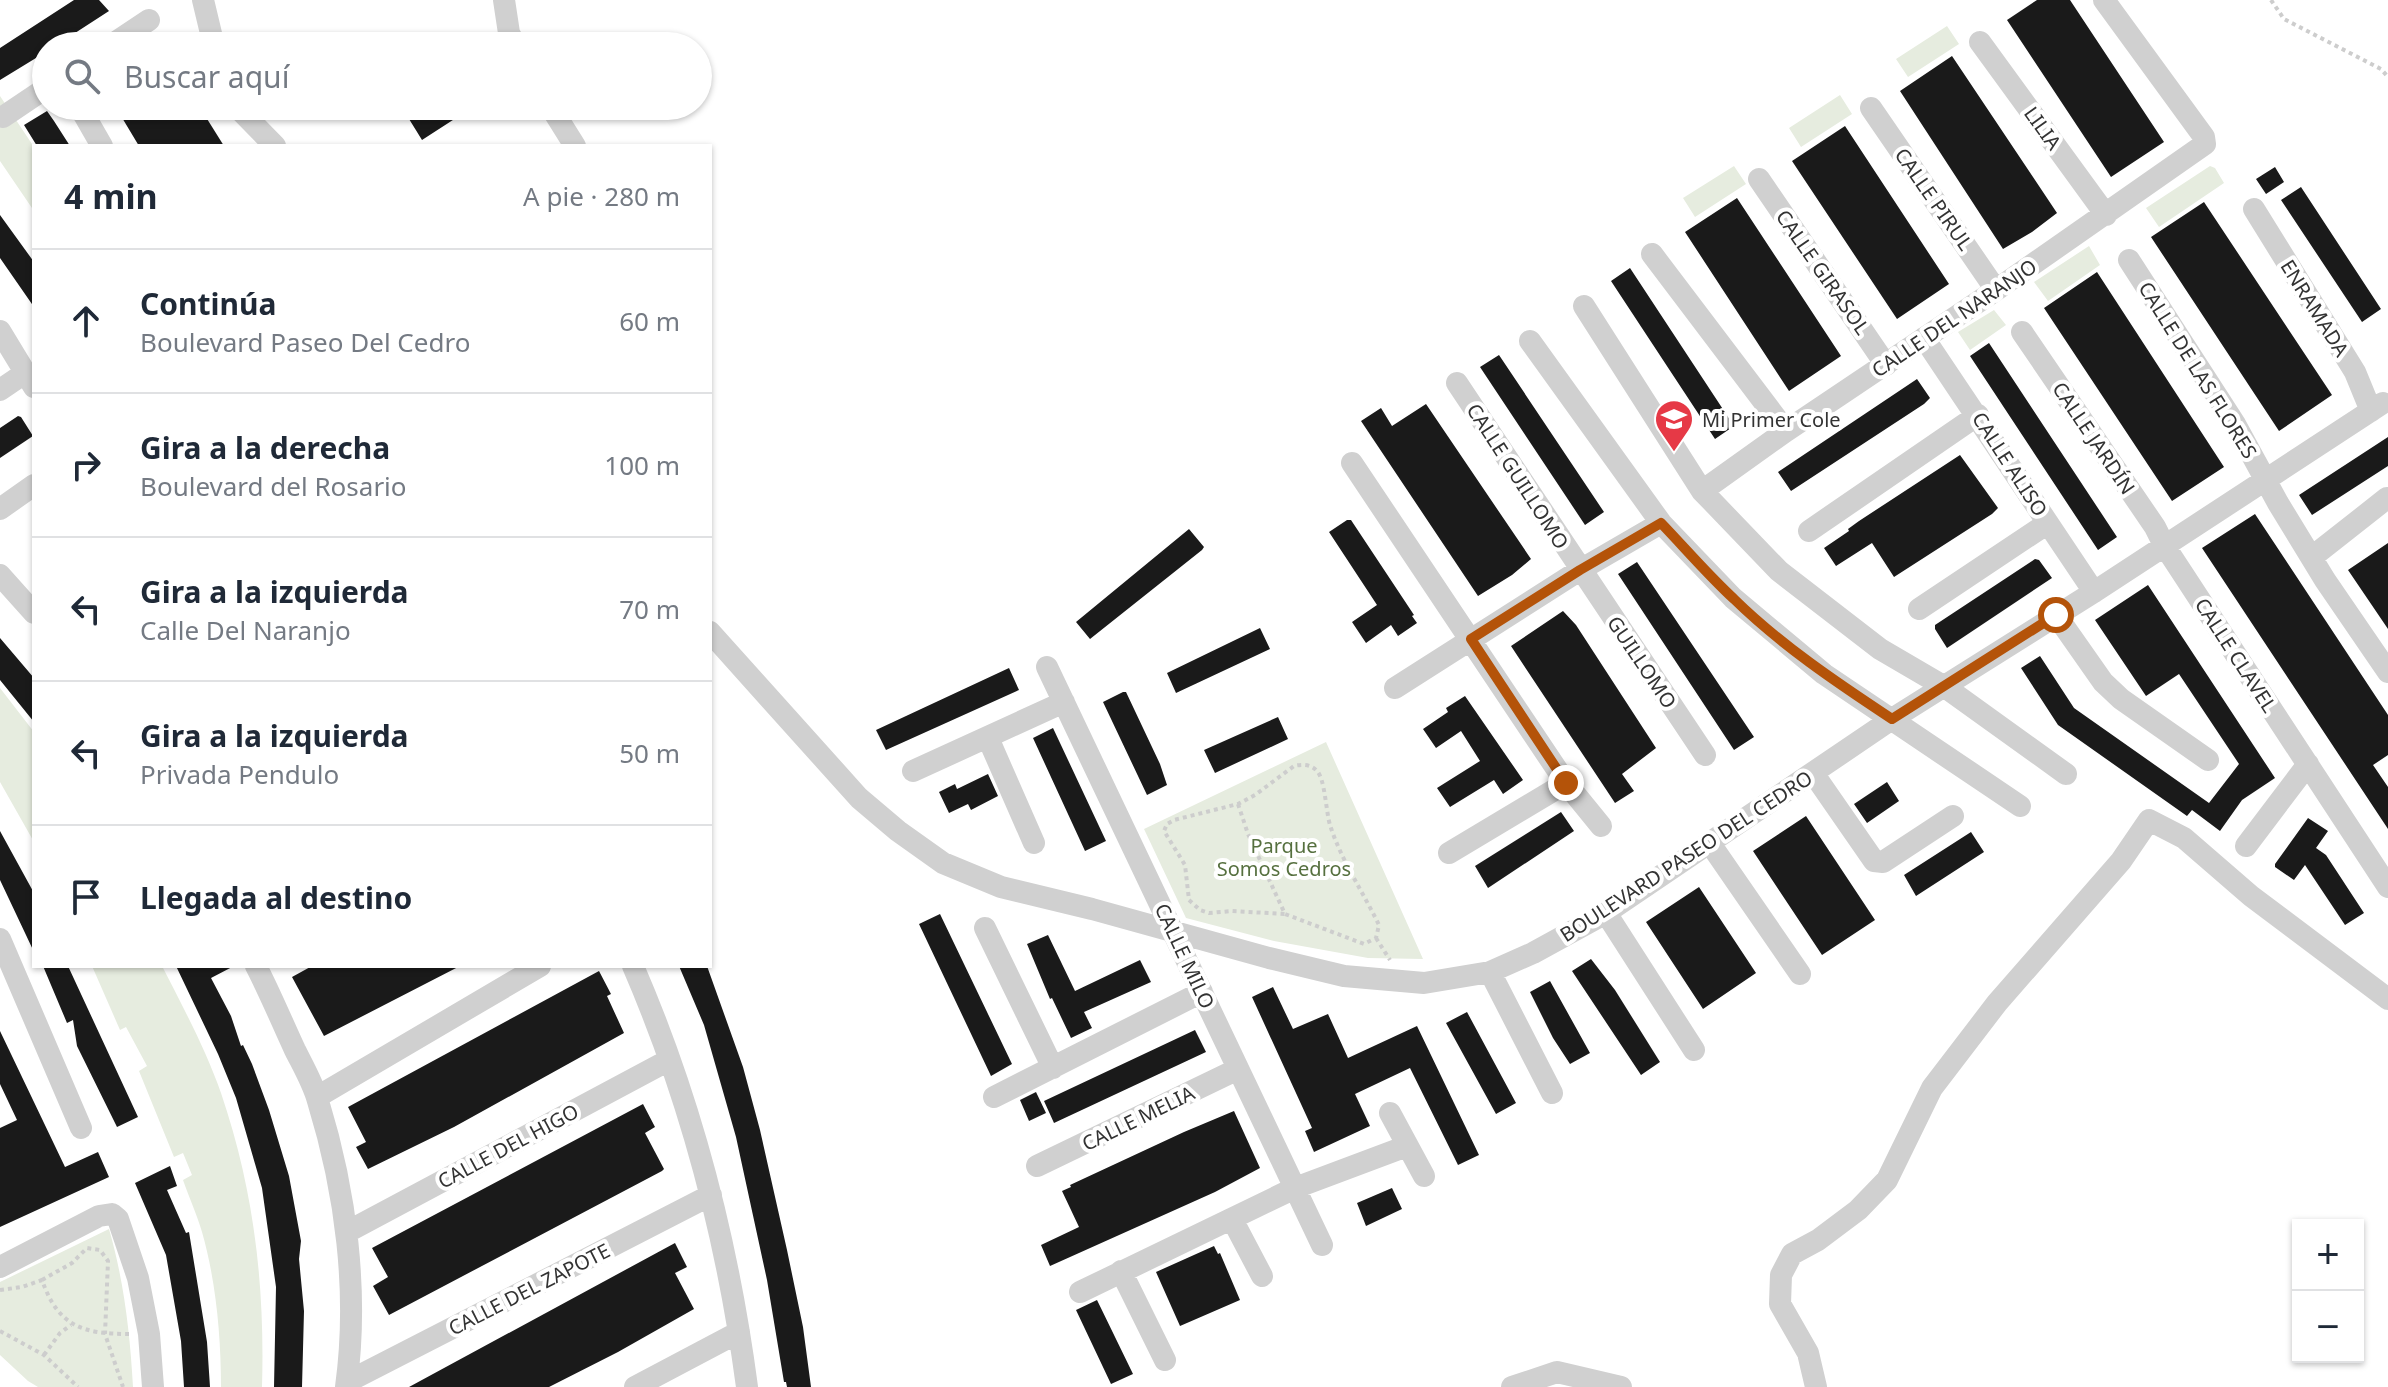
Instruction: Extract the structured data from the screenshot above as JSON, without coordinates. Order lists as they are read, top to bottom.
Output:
{
  "streets": {
    "street": [
      "LILIA",
      "CALLE PIRUL",
      "CALLE GIRASOL",
      "ENRAMADA",
      "CALLE DEL NARANJO",
      "CALLE DE LAS FLORES",
      "CALLE JARDÍN",
      "CALLE ALISO",
      "CALLE GUILLOMO",
      "CALLE CLAVEL",
      "GUILLOMO",
      "BOULEVARD PASEO DEL CEDRO",
      "CALLE MILO",
      "CALLE MELIA",
      "CALLE DEL HIGO",
      "CALLE DEL ZAPOTE"
    ]
  },
  "crossings": [
    ["LILIA", "CALLE DEL NARANJO"],
    ["CALLE PIRUL", "CALLE DEL NARANJO"],
    ["CALLE GIRASOL", "CALLE DEL NARANJO"],
    ["ENRAMADA", "BOULEVARD PASEO DEL CEDRO"],
    ["CALLE DEL NARANJO", "CALLE ALISO"],
    ["CALLE DE LAS FLORES", "BOULEVARD PASEO DEL CEDRO"],
    ["CALLE JARDÍN", "CALLE CLAVEL"],
    ["CALLE JARDÍN", "BOULEVARD PASEO DEL CEDRO"],
    ["CALLE ALISO", "BOULEVARD PASEO DEL CEDRO"],
    ["CALLE GUILLOMO", "GUILLOMO"],
    ["CALLE CLAVEL", "BOULEVARD PASEO DEL CEDRO"],
    ["BOULEVARD PASEO DEL CEDRO", "CALLE MILO"],
    ["CALLE MILO", "CALLE MELIA"]
  ],
  "parks": ["Parque Somos Cedros"],
  "places": {
    "school or university": ["Mi Primer Cole"]
  },
  "page": {
    "search": "Buscar aquí",
    "heading": ["4 min", "A pie · 280 m"],
    "list": [
      ["Continúa", "Boulevard Paseo Del Cedro", "60 m"],
      ["Gira a la derecha", "Boulevard del Rosario", "100 m"],
      ["Gira a la izquierda", "Calle Del Naranjo", "70 m"],
      ["Gira a la izquierda", "Privada Pendulo", "50 m"],
      "Llegada al destino"
    ],
    "map_buttons": ["+", "−"]
  }
}
